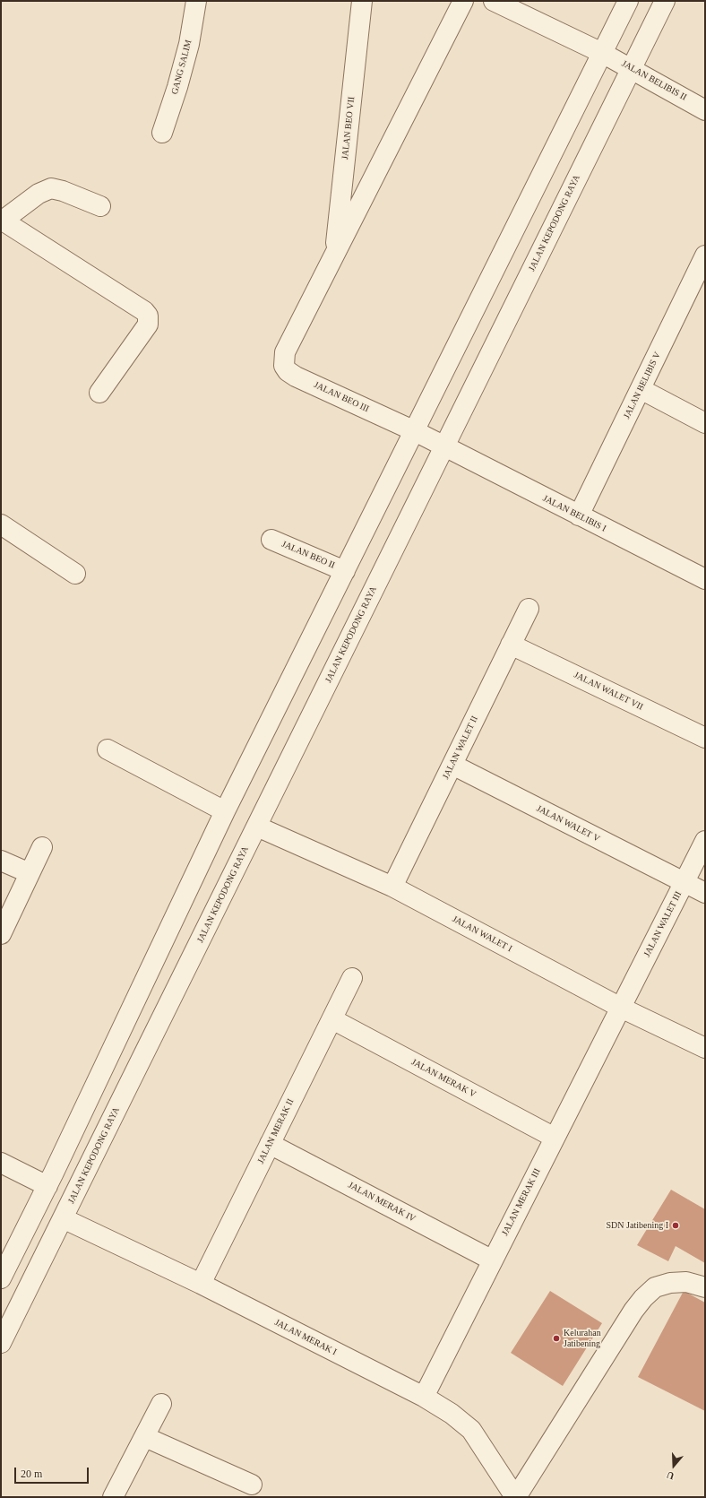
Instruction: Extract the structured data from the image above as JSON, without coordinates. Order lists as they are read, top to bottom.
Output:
{
  "streets": {
    "street": [
      "GANG SALIM",
      "JALAN BELIBIS II",
      "JALAN BEO VII",
      "JALAN KEPODONG RAYA",
      "JALAN BELIBIS V",
      "JALAN BEO III",
      "JALAN BELIBIS I",
      "JALAN BEO II",
      "JALAN WALET VII",
      "JALAN WALET II",
      "JALAN WALET V",
      "JALAN WALET III",
      "JALAN WALET I",
      "JALAN MERAK V",
      "JALAN MERAK II",
      "JALAN MERAK IV",
      "JALAN MERAK III",
      "JALAN MERAK I"
    ]
  },
  "crossings": [
    ["JALAN BELIBIS II", "JALAN KEPODONG RAYA"],
    ["JALAN BEO VII", "JALAN BEO III"],
    ["JALAN KEPODONG RAYA", "JALAN BELIBIS I"],
    ["JALAN KEPODONG RAYA", "JALAN WALET I"],
    ["JALAN KEPODONG RAYA", "JALAN MERAK I"],
    ["JALAN BELIBIS V", "JALAN BELIBIS I"],
    ["JALAN WALET VII", "JALAN WALET II"],
    ["JALAN WALET II", "JALAN WALET V"],
    ["JALAN WALET II", "JALAN WALET I"],
    ["JALAN WALET V", "JALAN WALET III"],
    ["JALAN WALET III", "JALAN WALET I"],
    ["JALAN WALET III", "JALAN MERAK III"],
    ["JALAN WALET I", "JALAN MERAK III"],
    ["JALAN MERAK V", "JALAN MERAK II"],
    ["JALAN MERAK V", "JALAN MERAK III"],
    ["JALAN MERAK II", "JALAN MERAK IV"],
    ["JALAN MERAK II", "JALAN MERAK I"],
    ["JALAN MERAK IV", "JALAN MERAK III"],
    ["JALAN MERAK III", "JALAN MERAK I"]
  ],
  "places": ["SDN Jatibening I", "Kelurahan Jatibening"],
  "scale_bar": "20 m",
  "north": "bottom"
}
